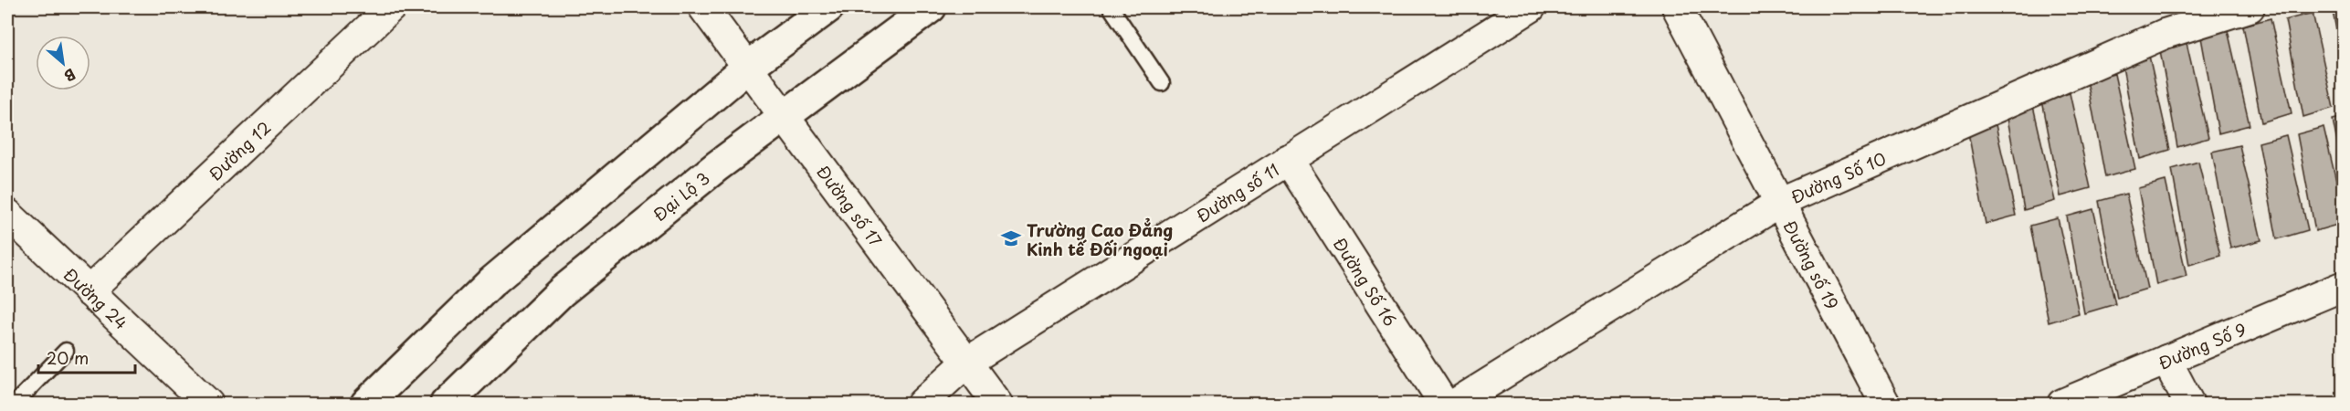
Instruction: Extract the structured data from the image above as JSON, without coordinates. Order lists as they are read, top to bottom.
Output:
{
  "streets": {
    "street": [
      "Đường 12",
      "Đường Số 10",
      "Đường số 11",
      "Đại Lộ 3",
      "Đường số 17",
      "Đường số 19",
      "Đường Số 16",
      "Đường 24",
      "Đường Số 9"
    ]
  },
  "crossings": [
    ["Đường 12", "Đường 24"],
    ["Đường Số 10", "Đường số 19"],
    ["Đường số 11", "Đường số 17"],
    ["Đường số 11", "Đường Số 16"],
    ["Đại Lộ 3", "Đường số 17"]
  ],
  "places": {
    "school or university": ["Trường Cao Đẳng Kinh tế Đối ngoại"]
  },
  "scale_bar": "20 m",
  "north": "bottom right"
}
